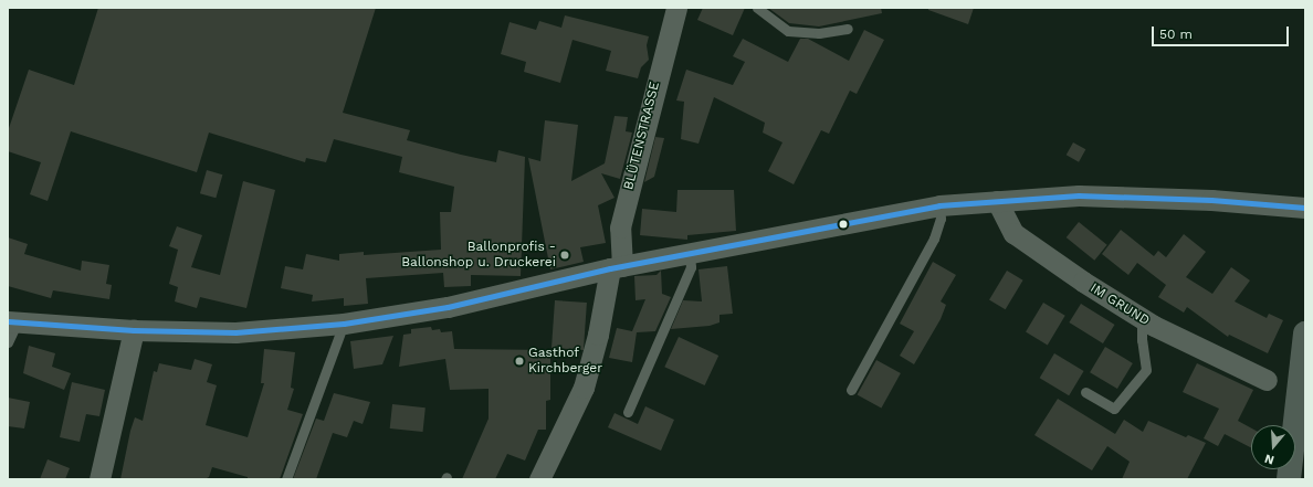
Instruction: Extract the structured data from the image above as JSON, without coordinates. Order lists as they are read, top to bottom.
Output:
{
  "streets": {
    "street": ["BLÜTENSTRASSE", "IM GRUND"]
  },
  "places": ["Ballonprofis - Ballonshop u. Druckerei", "Gasthof Kirchberger"],
  "scale_bar": "50 m",
  "north": "bottom"
}
